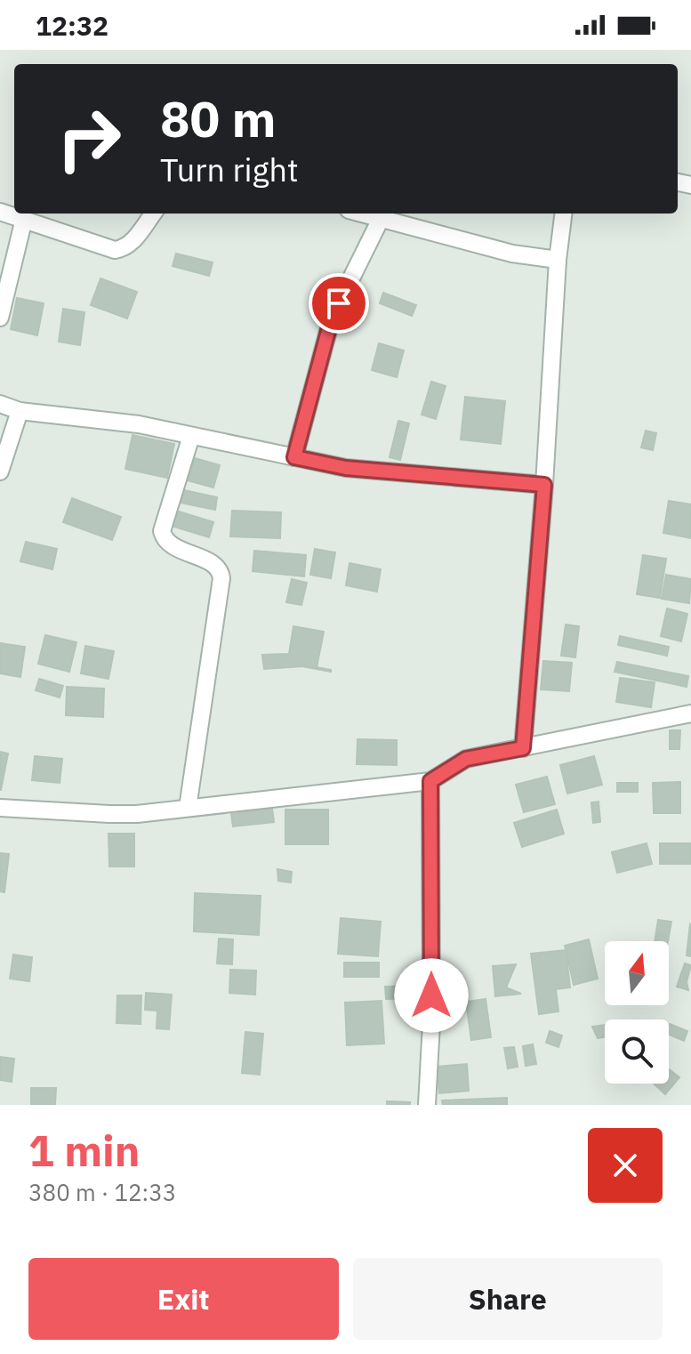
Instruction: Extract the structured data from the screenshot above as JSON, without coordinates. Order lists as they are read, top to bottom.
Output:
{
  "north": "top",
  "page": {
    "status": "12:32",
    "turn": ["80 m", "Turn right"],
    "heading": ["1 min", "380 m · 12:33"],
    "buttons": ["Exit", "Share"]
  }
}
